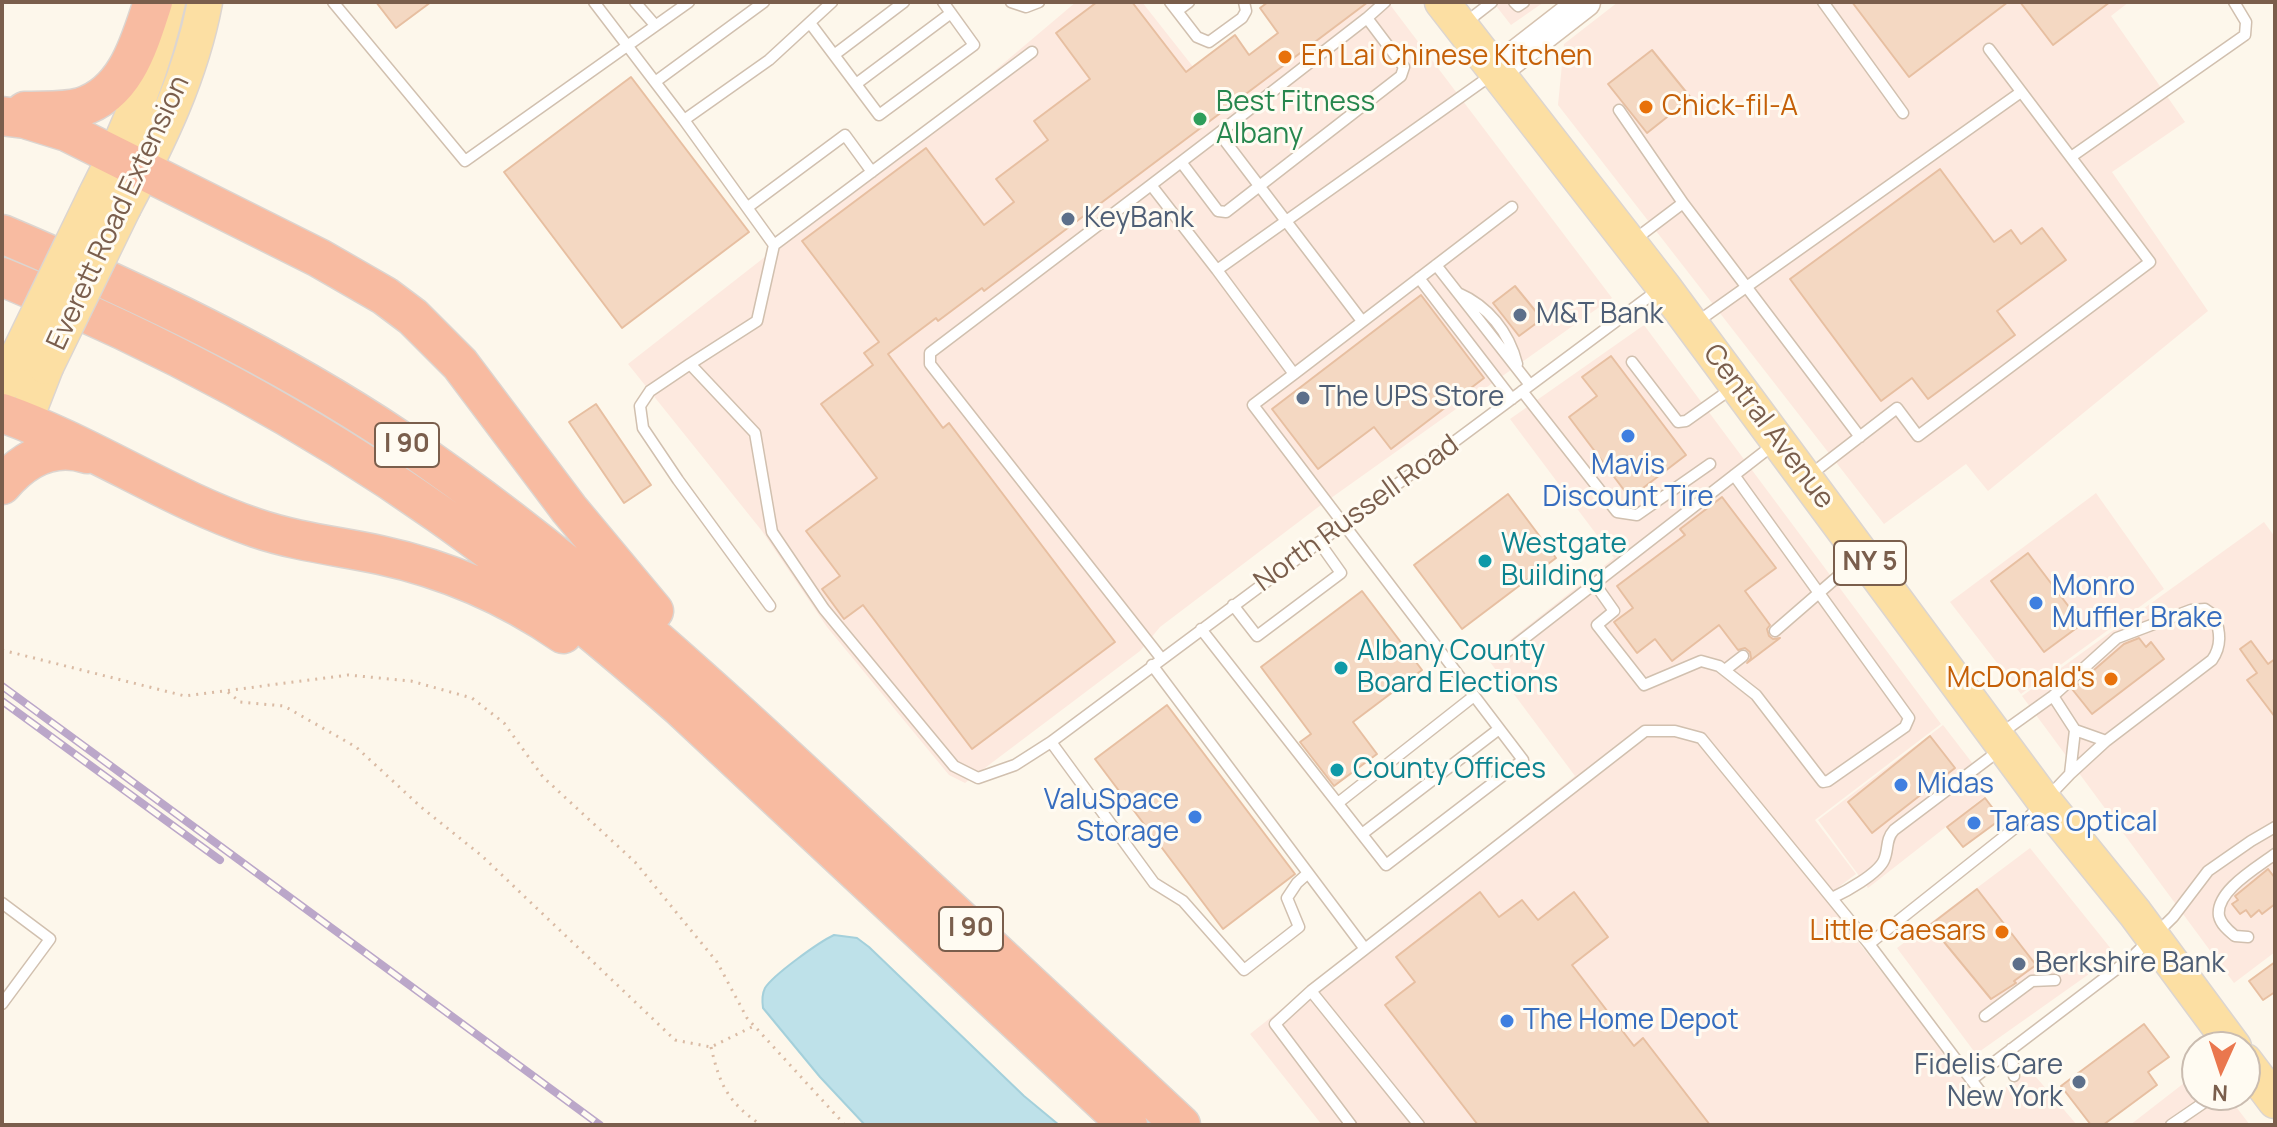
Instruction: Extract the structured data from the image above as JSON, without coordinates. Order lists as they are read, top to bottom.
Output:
{
  "streets": {
    "highway": ["I 90"],
    "main road": ["Everett Road Extension", "Central Avenue", "NY 5"],
    "lane": ["North Russell Road"]
  },
  "crossings": [
    ["Central Avenue", "North Russell Road"]
  ],
  "places": [
    "En Lai Chinese Kitchen",
    "Chick-fil-A",
    "Best Fitness Albany",
    "KeyBank",
    "M&T Bank",
    "The UPS Store",
    "Mavis Discount Tire",
    "Westgate Building",
    "Monro Muffler Brake",
    "Albany County Board Elections",
    "McDonald's",
    "County Offices",
    "Midas",
    "ValuSpace Storage",
    "Taras Optical",
    "Little Caesars",
    "Berkshire Bank",
    "The Home Depot",
    "Fidelis Care New York"
  ],
  "north": "bottom"
}
